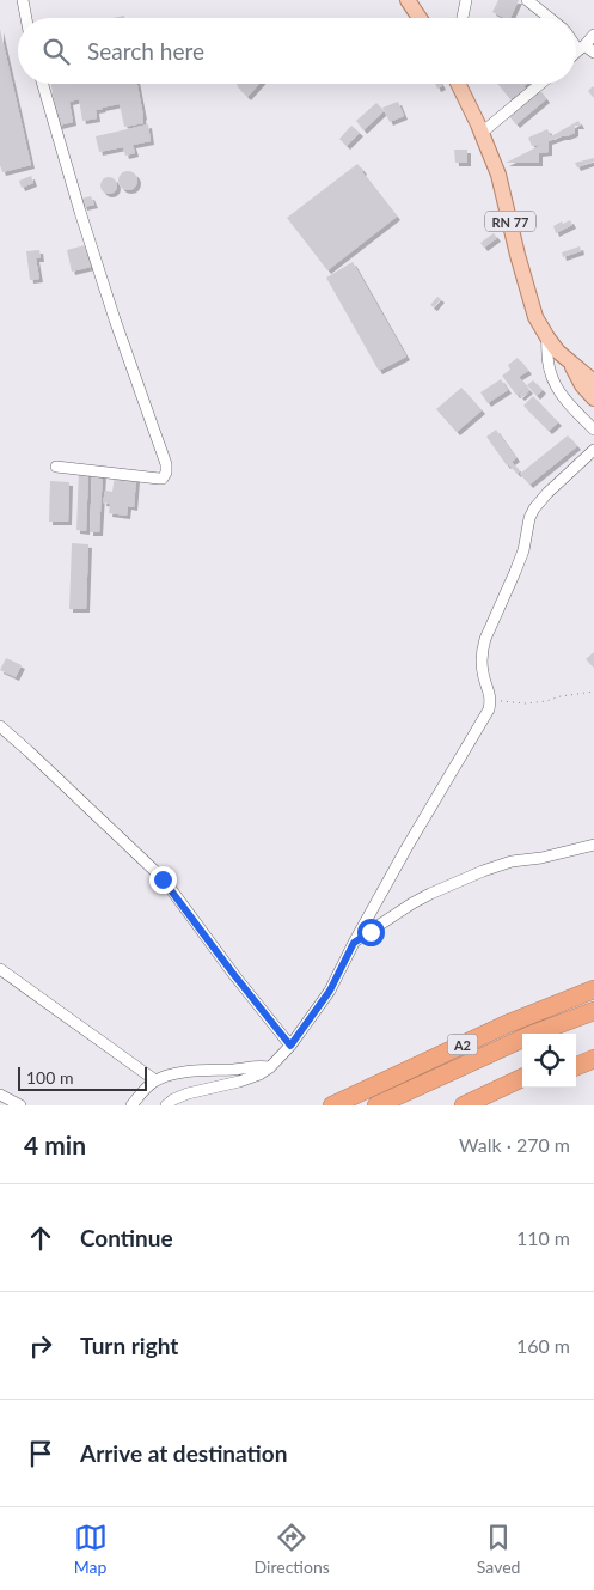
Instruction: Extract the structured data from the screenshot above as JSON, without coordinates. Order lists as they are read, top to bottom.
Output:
{
  "streets": {
    "highway": ["A2"],
    "main road": ["RN 77"]
  },
  "scale_bar": "100 m",
  "page": {
    "search": "Search here",
    "scale": "100 m",
    "heading": ["4 min", "Walk · 270 m"],
    "list": [
      ["Continue", "110 m"],
      ["Turn right", "160 m"],
      "Arrive at destination"
    ],
    "nav": ["Map", "Directions", "Saved"]
  }
}
